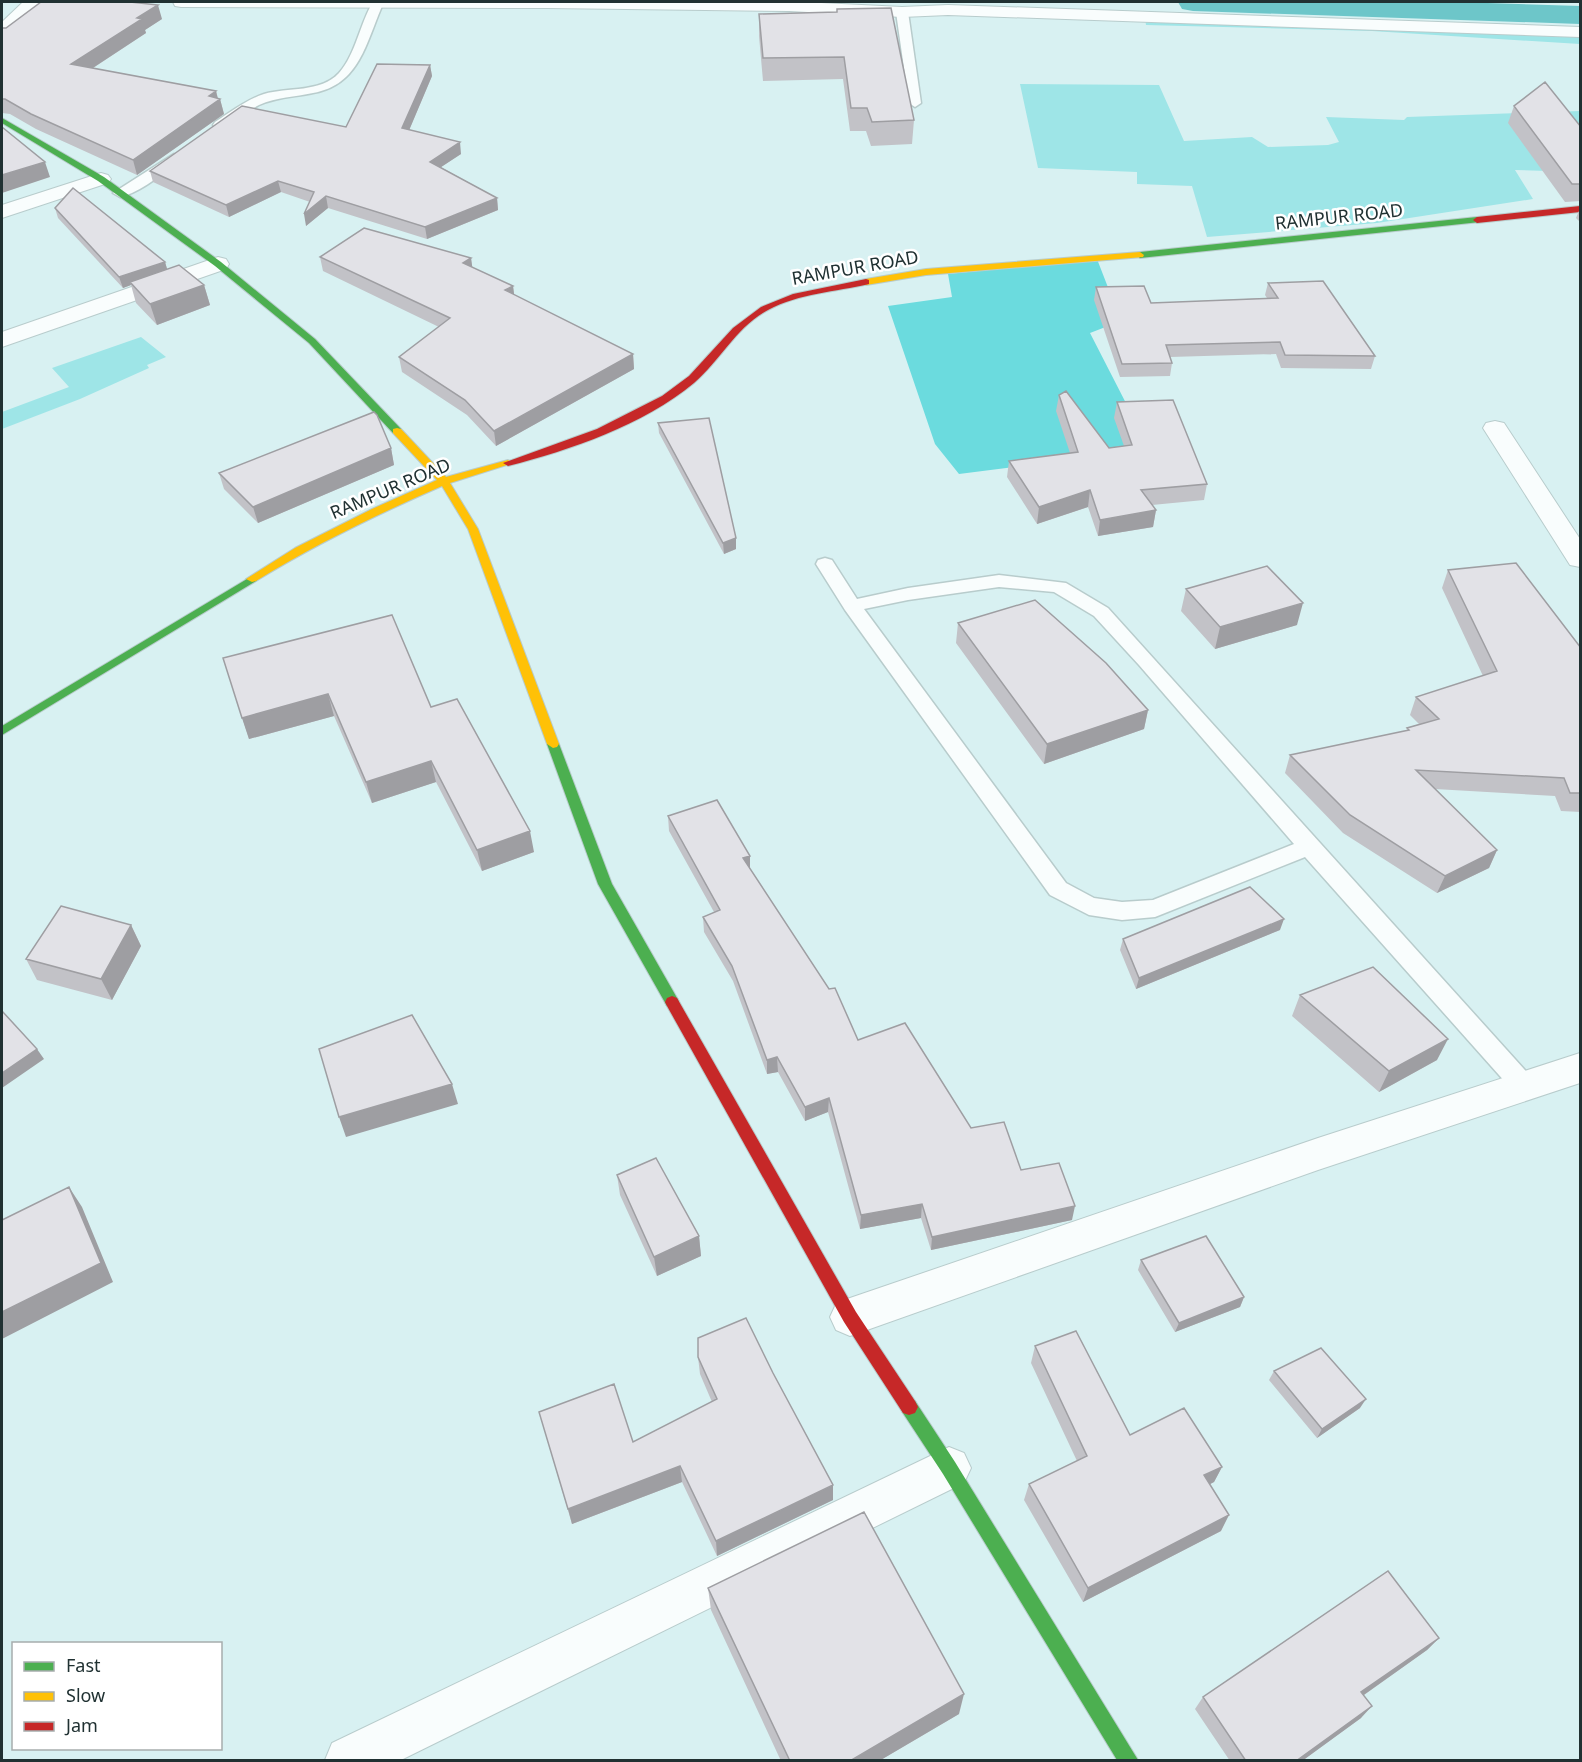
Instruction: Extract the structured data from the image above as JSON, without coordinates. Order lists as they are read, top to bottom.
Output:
{
  "streets": {
    "street": ["RAMPUR ROAD"]
  },
  "legend": ["Fast", "Slow", "Jam"]
}
